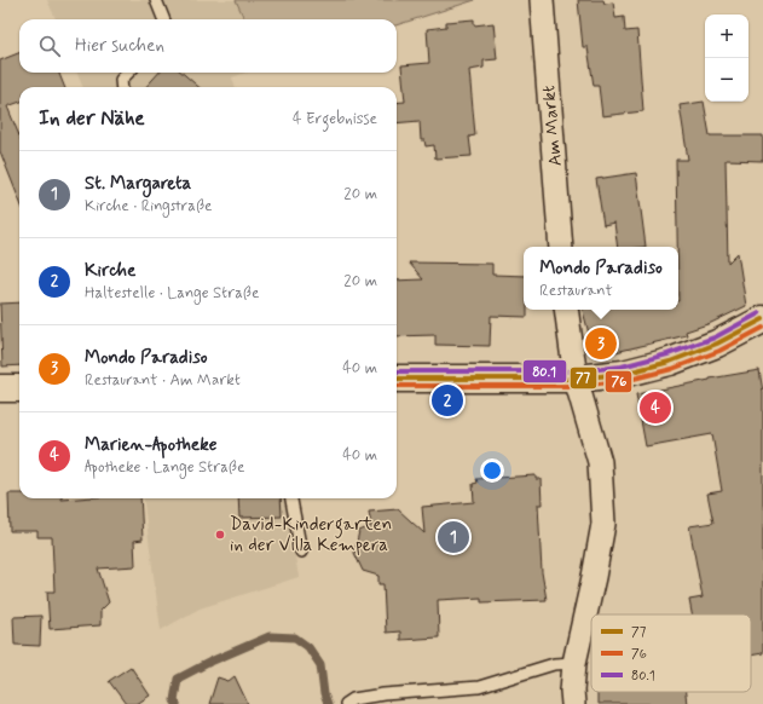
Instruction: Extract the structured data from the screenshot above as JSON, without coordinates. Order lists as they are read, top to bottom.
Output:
{
  "streets": {
    "street": ["Am Markt"]
  },
  "places": ["David-Kindergarten in der Villa Kempera"],
  "lines": ["transit line 80.1", "transit line 77", "transit line 76"],
  "legend": ["77", "76", "80.1"],
  "page": {
    "map_buttons": ["+", "−"],
    "search": "Hier suchen",
    "heading": ["In der Nähe", "4 Ergebnisse"],
    "list": [
      {
        "mark": "1",
        "name": "St. Margareta",
        "note": "Kirche · Ringstraße",
        "value": "20 m"
      },
      {
        "mark": "2",
        "name": "Kirche",
        "note": "Haltestelle · Lange Straße",
        "value": "20 m"
      },
      {
        "mark": "3",
        "name": "Mondo Paradiso",
        "note": "Restaurant · Am Markt",
        "value": "40 m"
      },
      {
        "mark": "4",
        "name": "Marien-Apotheke",
        "note": "Apotheke · Lange Straße",
        "value": "40 m"
      }
    ],
    "popup": ["Mondo Paradiso", "Restaurant"],
    "pins": [
      "3",
      "2",
      "4",
      "1"
    ]
  }
}
